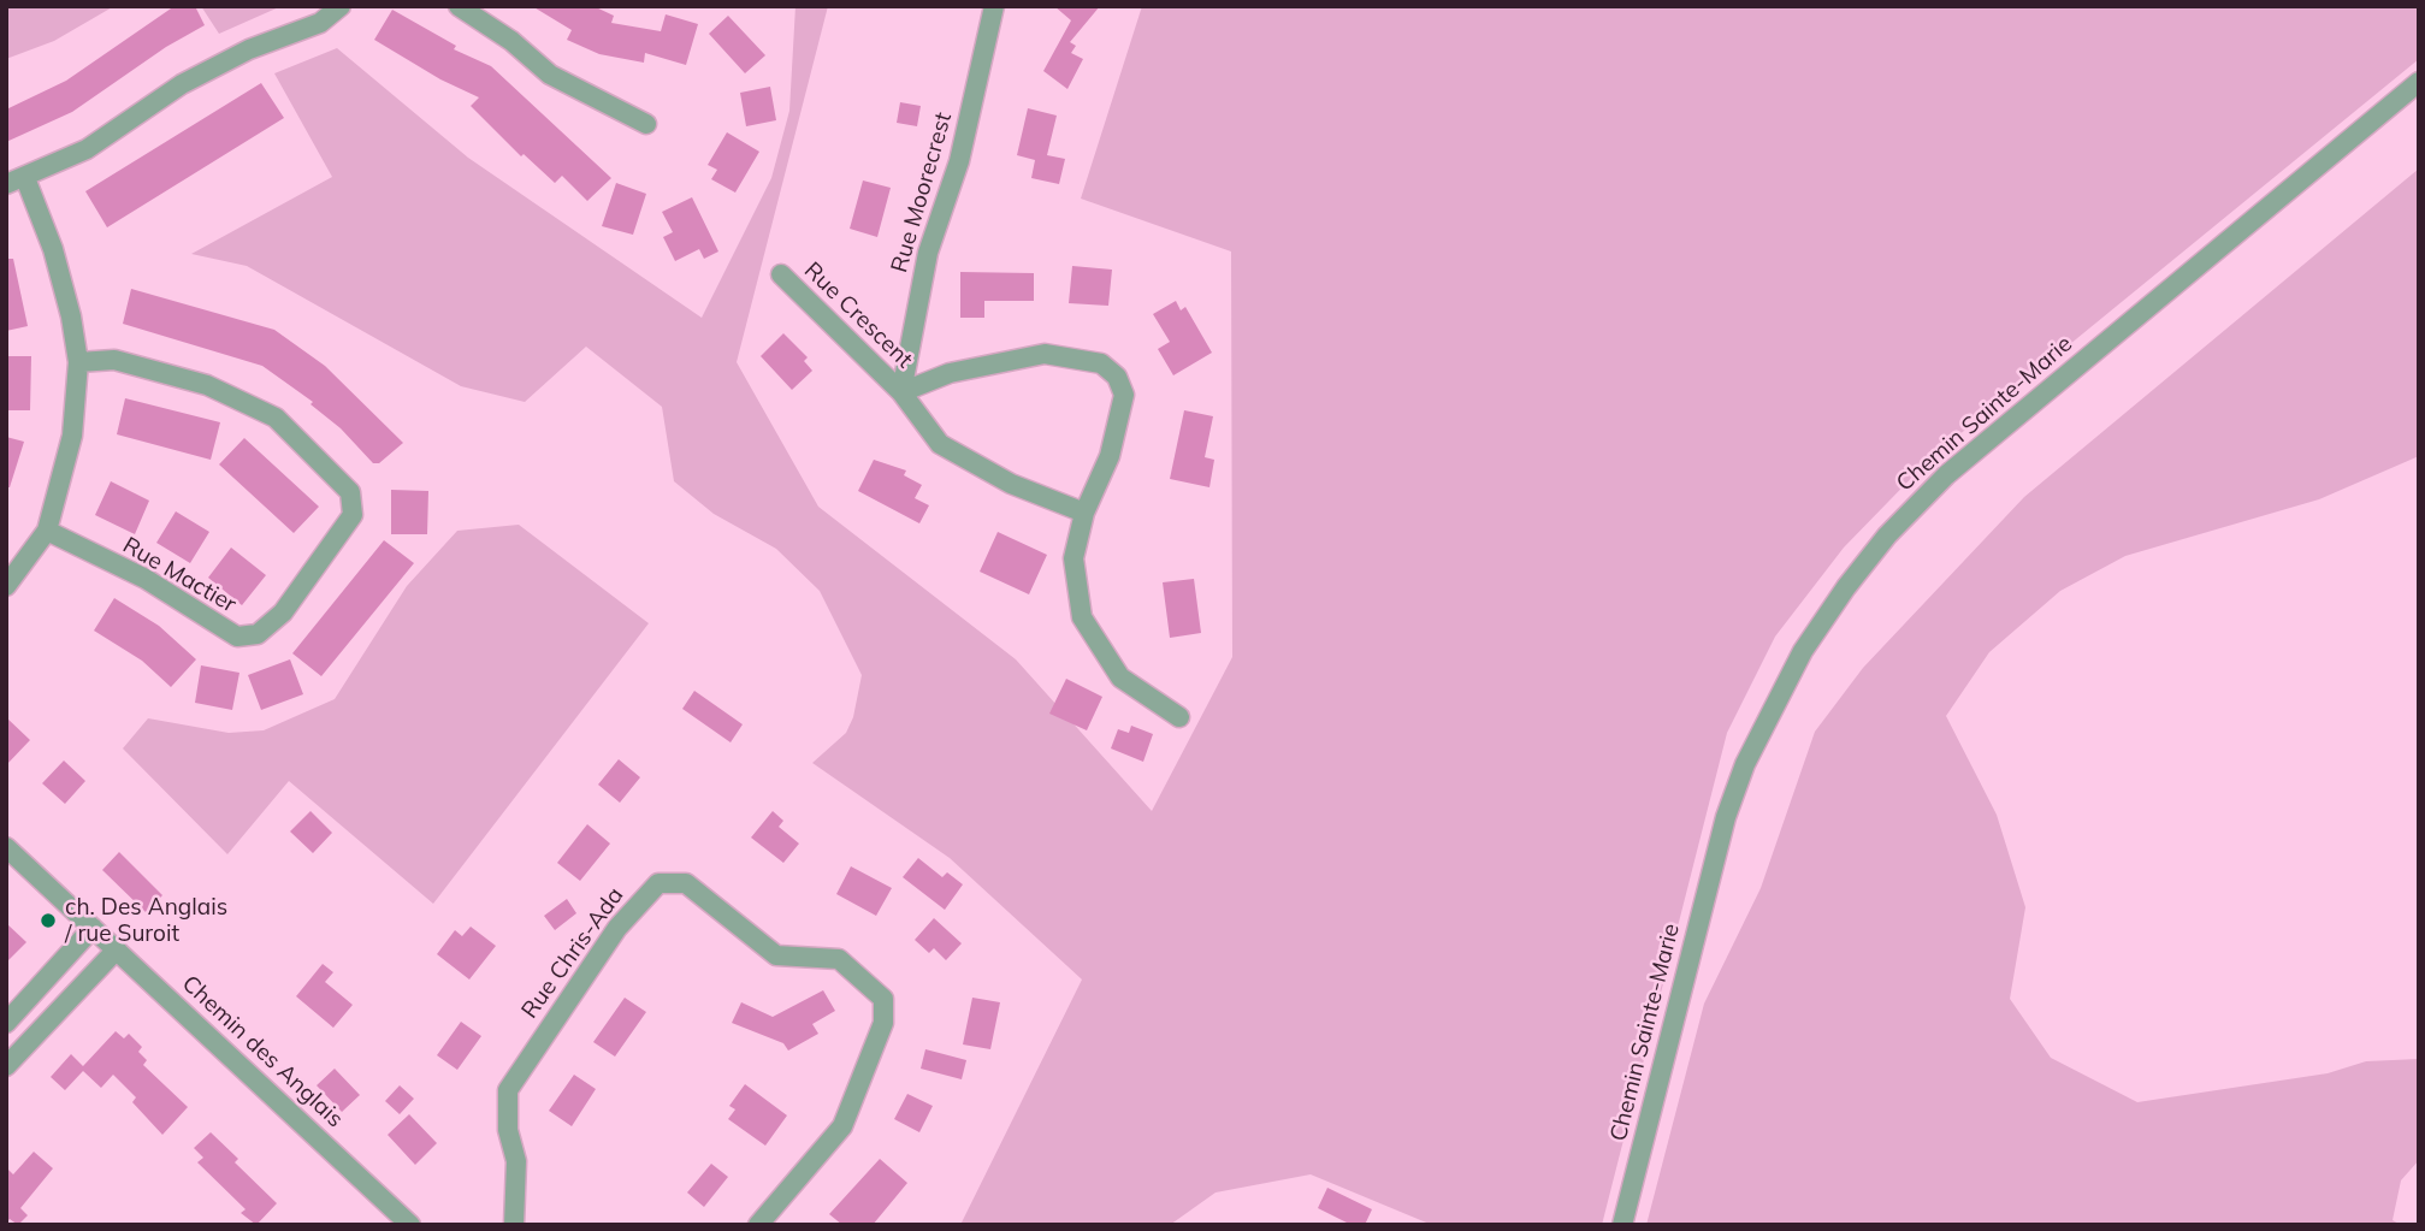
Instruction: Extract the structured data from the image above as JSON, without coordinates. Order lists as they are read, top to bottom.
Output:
{
  "streets": {
    "street": [
      "Rue Moorecrest",
      "Rue Crescent",
      "Chemin Sainte-Marie",
      "Rue Mactier",
      "Rue Chris-Ada",
      "Chemin des Anglais"
    ]
  },
  "crossings": [
    ["Rue Moorecrest", "Rue Crescent"]
  ],
  "places": ["ch. Des Anglais / rue Suroit"]
}
